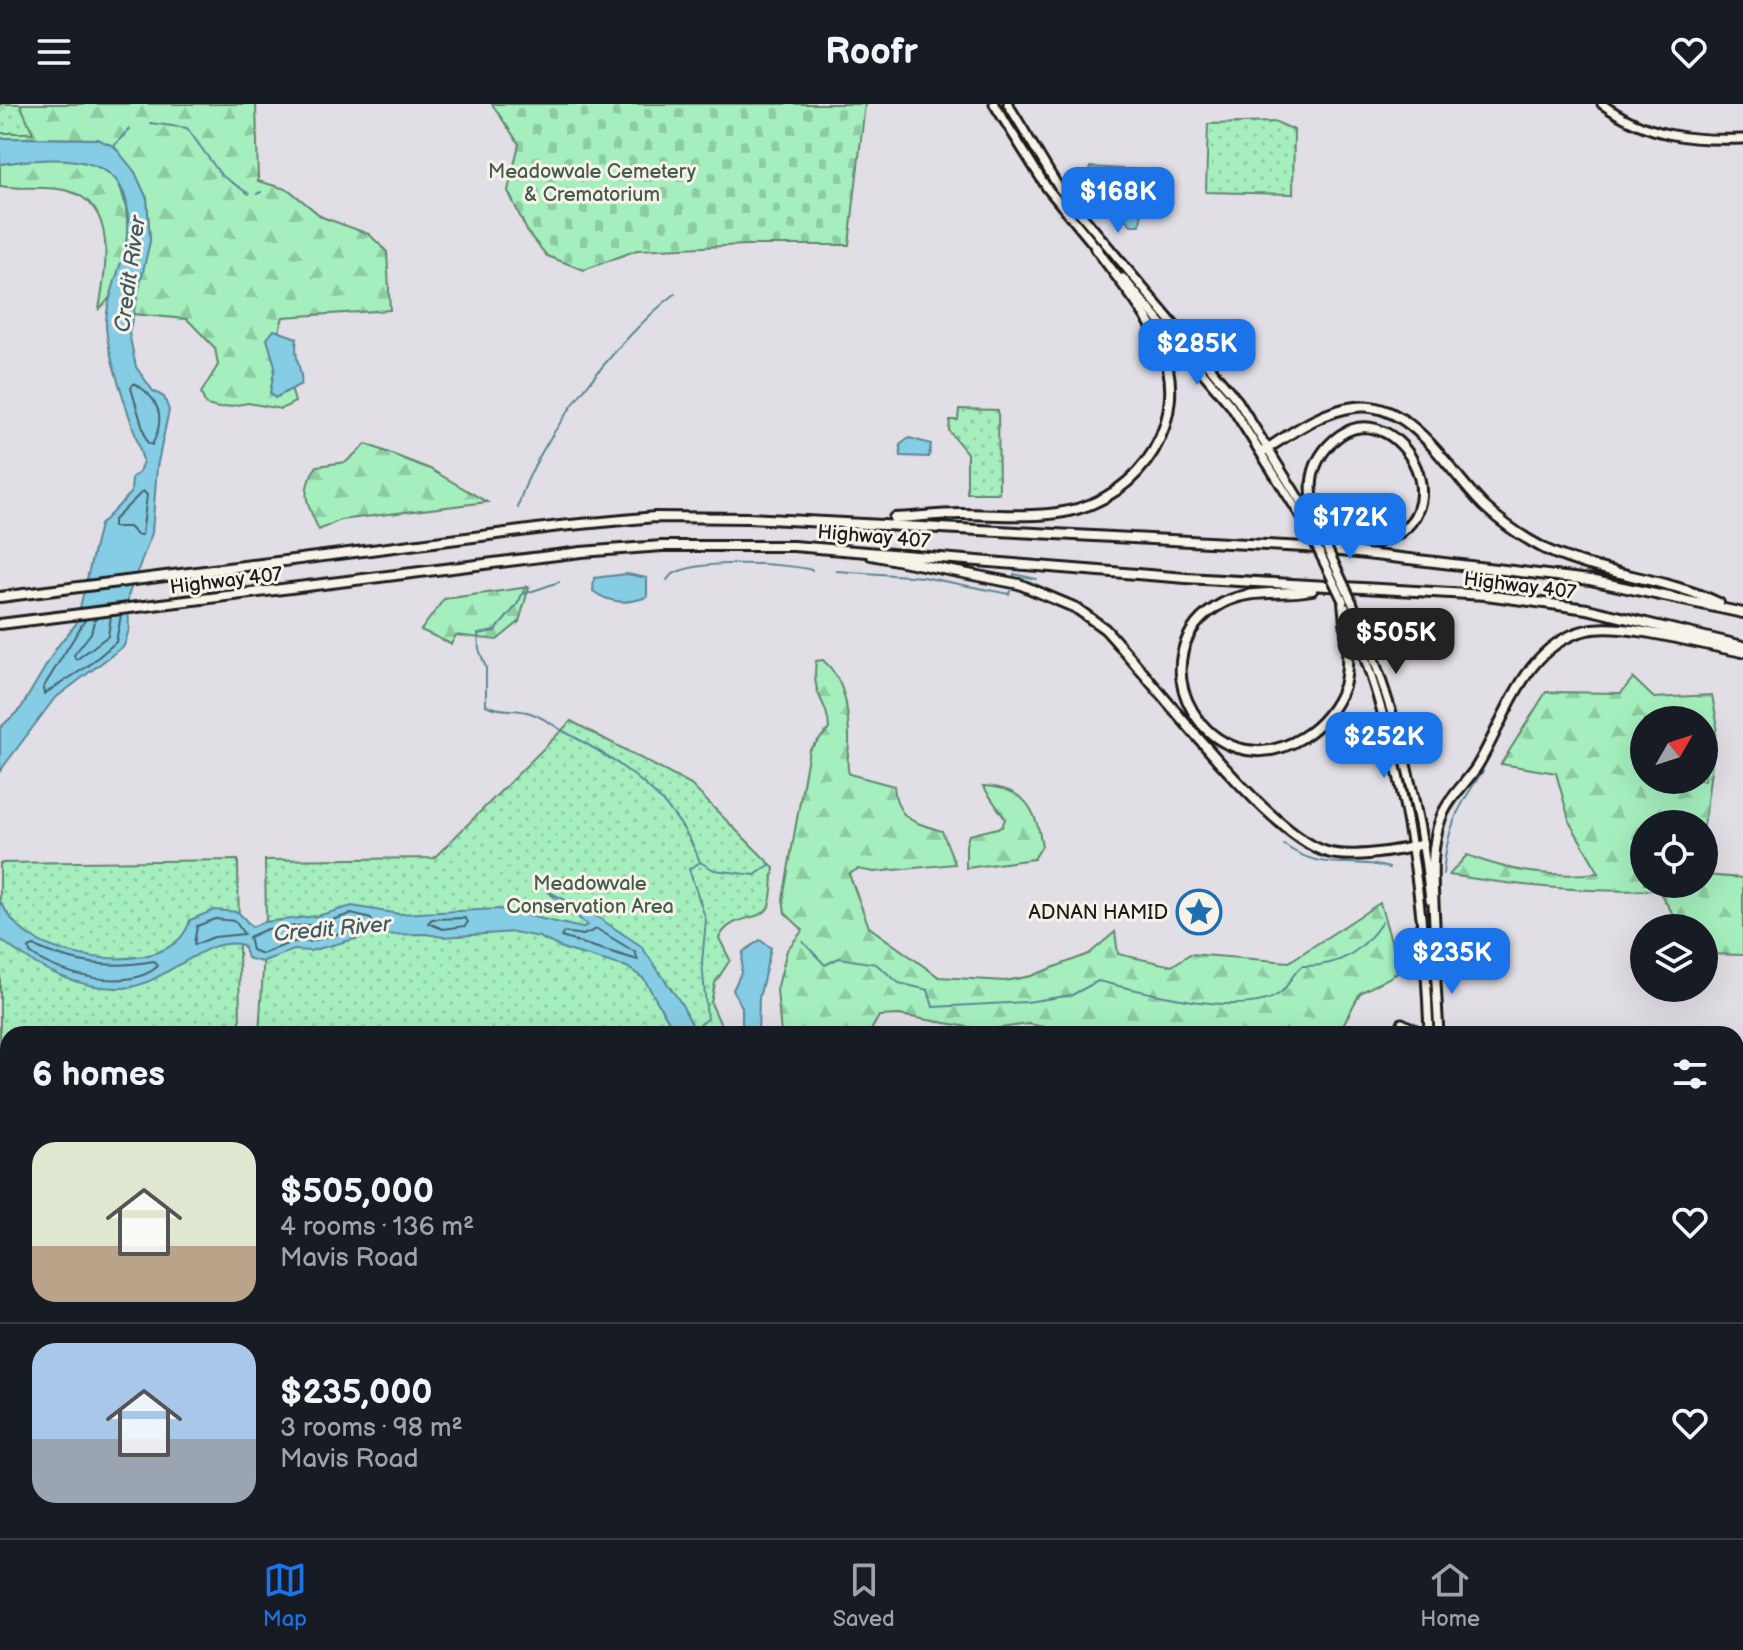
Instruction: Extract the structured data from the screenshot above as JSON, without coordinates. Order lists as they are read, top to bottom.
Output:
{
  "streets": {
    "highway": ["Highway 407"]
  },
  "water": ["Credit River"],
  "parks": ["Meadowvale Cemetery & Crematorium", "Meadowvale Conservation Area"],
  "places": {
    "place": ["ADNAN HAMID"]
  },
  "north": "top right",
  "page": {
    "header": "Roofr",
    "price": [
      "$168K",
      "$285K",
      "$172K",
      "$505K",
      "$252K",
      "$235K"
    ],
    "heading": "6 homes",
    "list": [
      {
        "name": "$505,000",
        "note": "4 rooms · 136 m² · Mavis Road"
      },
      {
        "name": "$235,000",
        "note": "3 rooms · 98 m² · Mavis Road"
      }
    ],
    "tabs": ["Map", "Saved", "Home"]
  }
}
